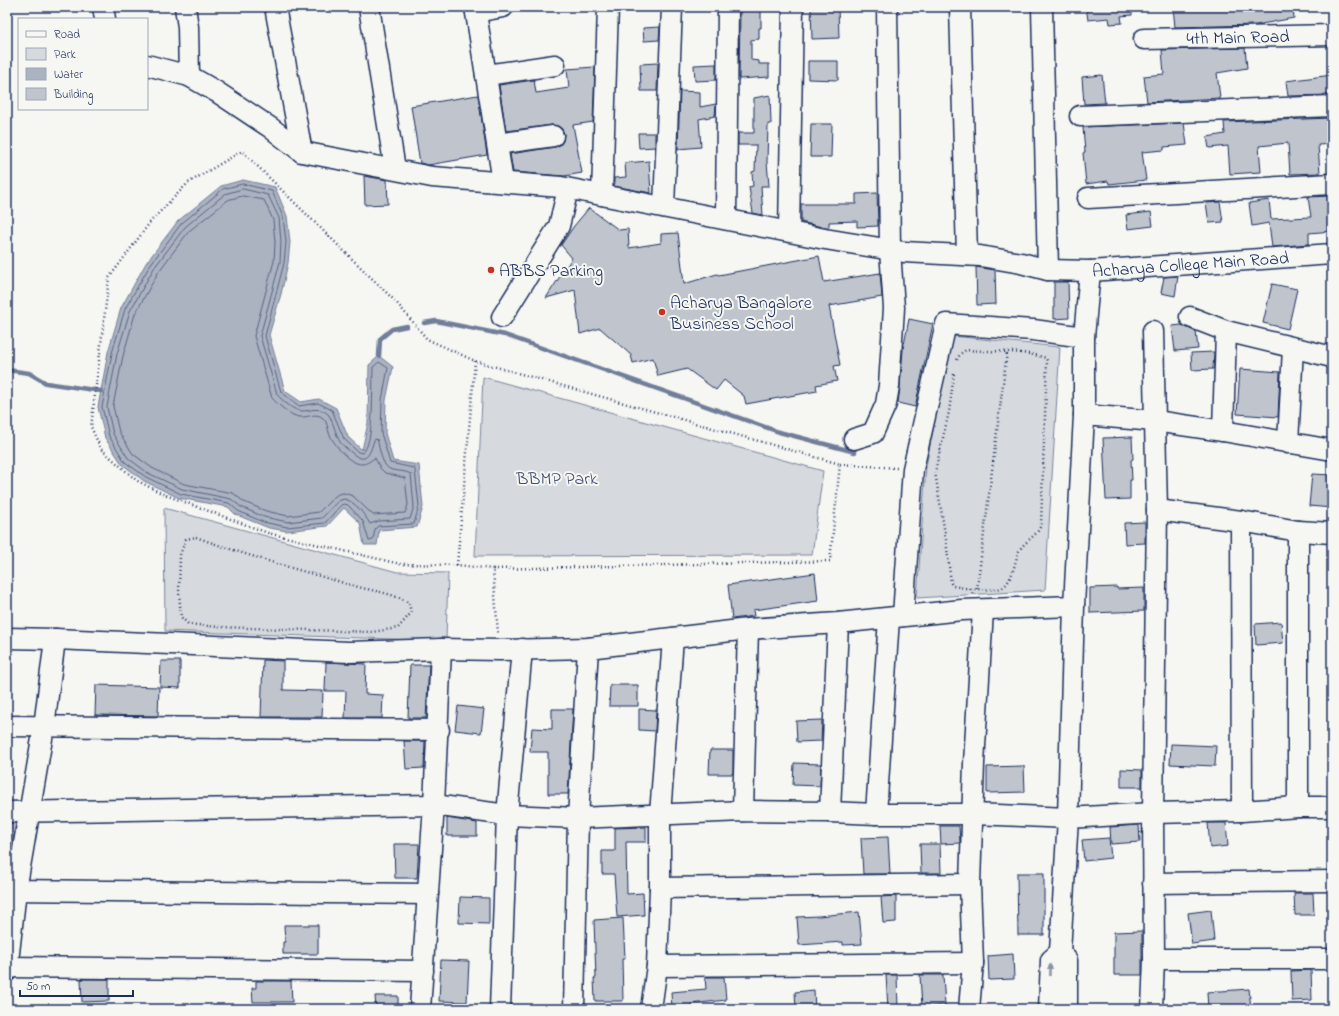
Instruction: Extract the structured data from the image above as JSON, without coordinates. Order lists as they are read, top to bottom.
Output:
{
  "streets": {
    "street": ["4th Main Road", "Acharya College Main Road"]
  },
  "parks": ["BBMP Park"],
  "places": ["ABBS Parking", "Acharya Bangalore Business School"],
  "legend": [
    "Road",
    "Park",
    "Water",
    "Building"
  ],
  "scale_bar": "50 m"
}
